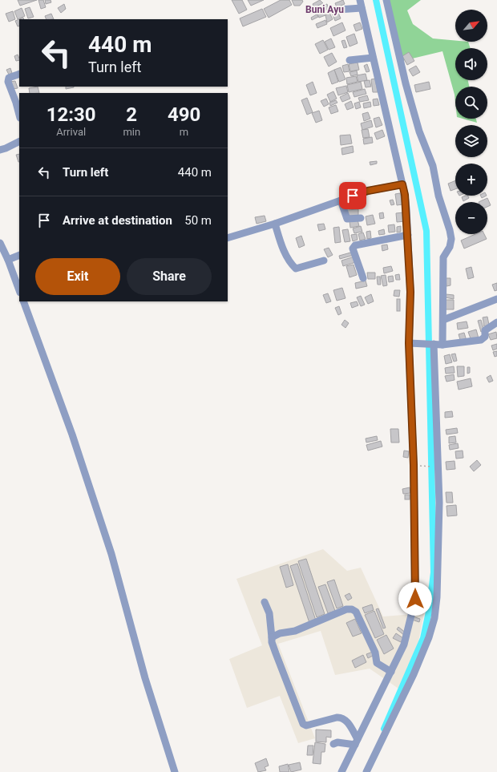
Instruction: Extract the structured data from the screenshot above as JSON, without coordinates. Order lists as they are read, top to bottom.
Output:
{
  "districts": ["Buni Ayu"],
  "north": "top right",
  "page": {
    "map_buttons": ["+", "−"],
    "turn": ["440 m", "Turn left"],
    "eta": [
      "12:30",
      "Arrival",
      "2",
      "min",
      "490",
      "m"
    ],
    "list": [
      {
        "name": "Turn left",
        "value": "440 m"
      },
      {
        "name": "Arrive at destination",
        "value": "50 m"
      }
    ],
    "buttons": ["Exit", "Share"]
  }
}
